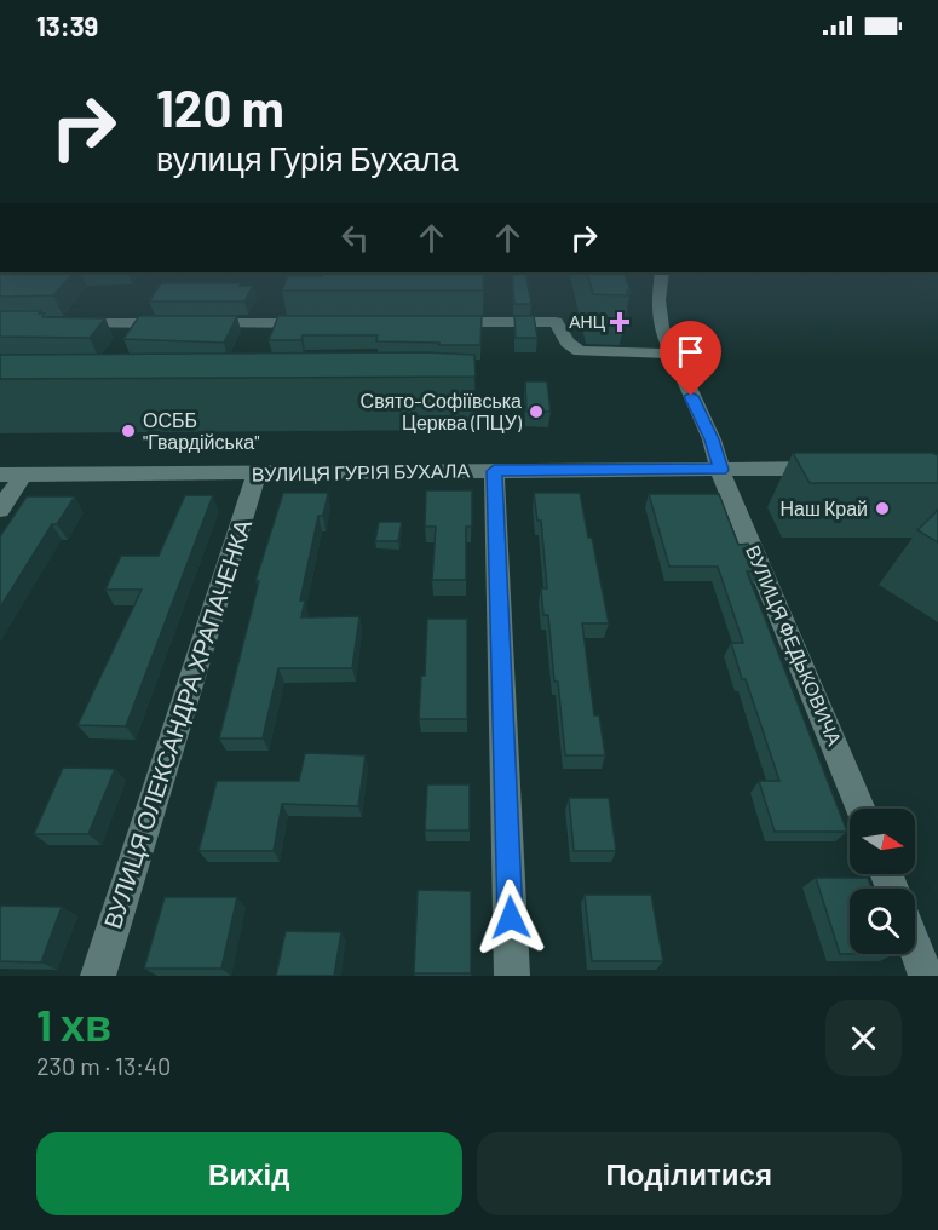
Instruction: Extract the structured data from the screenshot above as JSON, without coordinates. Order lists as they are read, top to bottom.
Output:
{
  "streets": {
    "street": ["ВУЛИЦЯ ГУРІЯ БУХАЛА", "ВУЛИЦЯ ФЕДЬКОВИЧА", "ВУЛИЦЯ ОЛЕКСАНДРА ХРАПАЧЕНКА"]
  },
  "crossings": [
    ["ВУЛИЦЯ ГУРІЯ БУХАЛА", "ВУЛИЦЯ ФЕДЬКОВИЧА"],
    ["ВУЛИЦЯ ГУРІЯ БУХАЛА", "ВУЛИЦЯ ОЛЕКСАНДРА ХРАПАЧЕНКА"]
  ],
  "places": {
    "health": ["АНЦ"],
    "other": ["Свято-Софіївська Церква (ПЦУ)", "ОСББ \"Гвардійська\"", "Наш Край"]
  },
  "north": "right",
  "page": {
    "status": "13:39",
    "turn": ["120 m", "вулиця Гурія Бухала"],
    "heading": ["1 хв", "230 m · 13:40"],
    "buttons": ["Вихід", "Поділитися"]
  }
}
